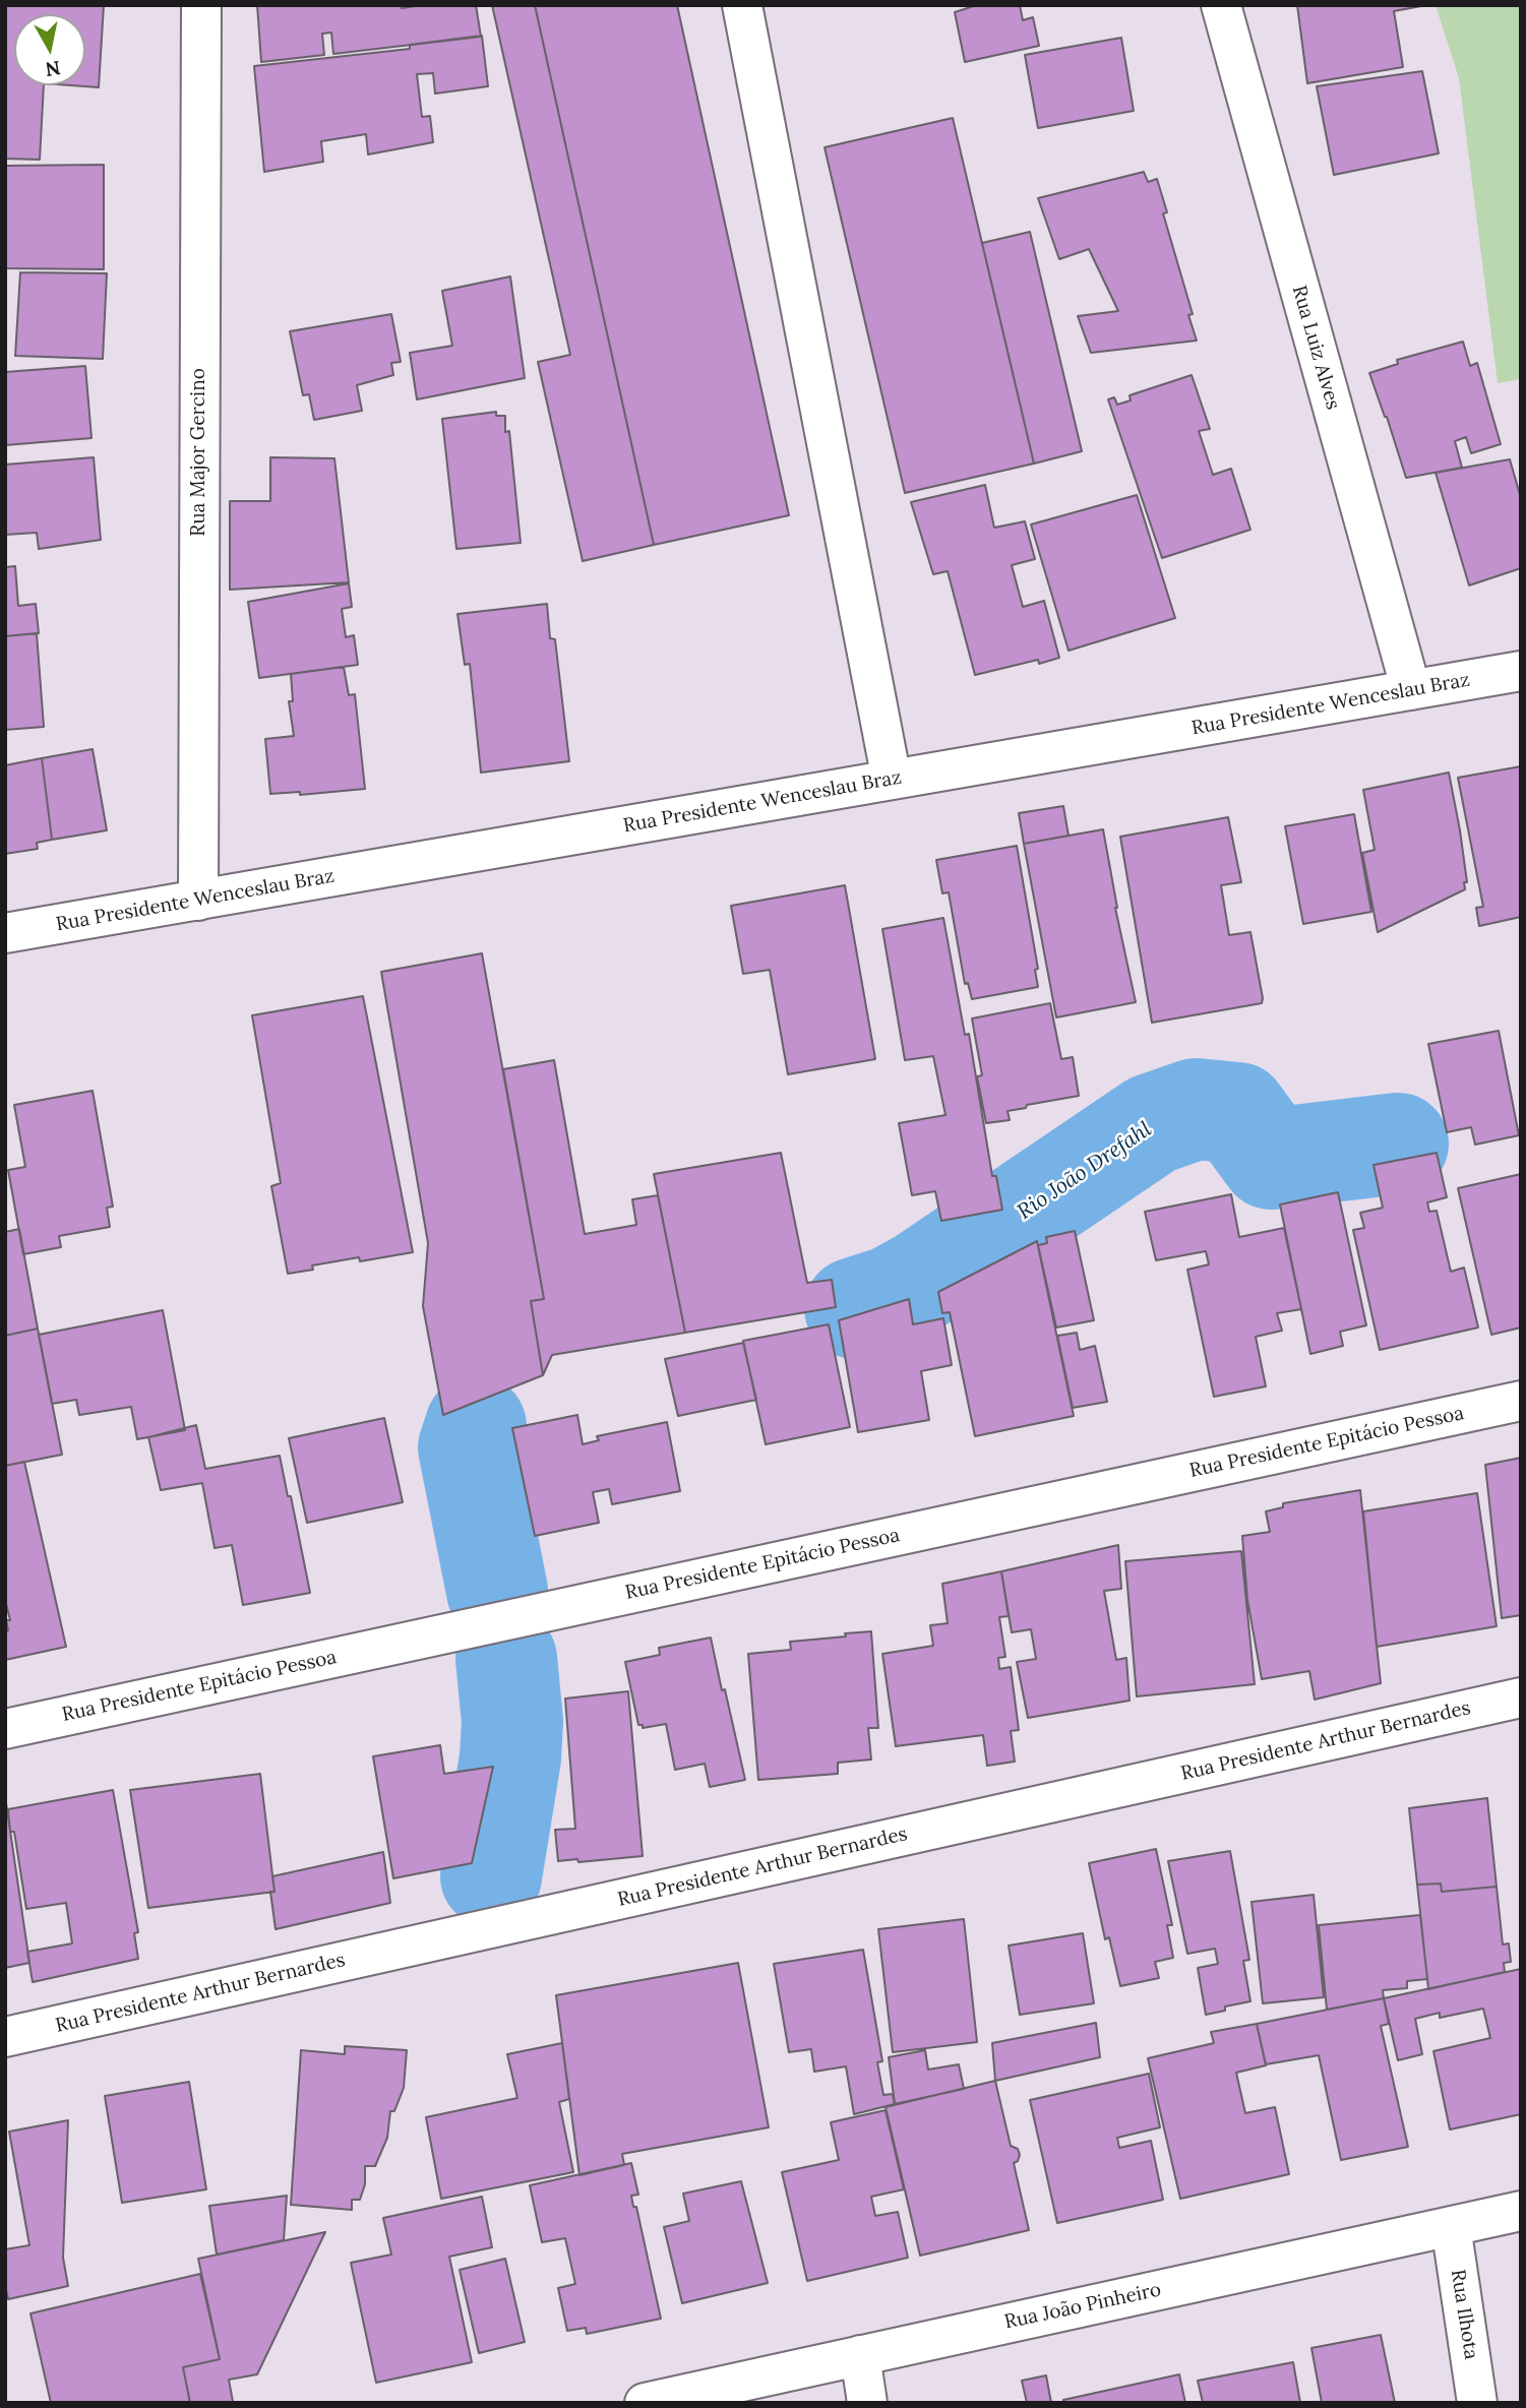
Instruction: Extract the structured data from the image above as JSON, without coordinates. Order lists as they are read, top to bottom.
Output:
{
  "streets": {
    "street": [
      "Rua Luiz Alves",
      "Rua Major Gercino",
      "Rua Presidente Wenceslau Braz",
      "Rua Presidente Epitácio Pessoa",
      "Rua Presidente Arthur Bernardes",
      "Rua João Pinheiro",
      "Rua Ilhota"
    ]
  },
  "crossings": [
    ["Rua Luiz Alves", "Rua Presidente Wenceslau Braz"],
    ["Rua Major Gercino", "Rua Presidente Wenceslau Braz"],
    ["Rua João Pinheiro", "Rua Ilhota"]
  ],
  "water": ["Rio João Drefahl"],
  "north": "bottom"
}
